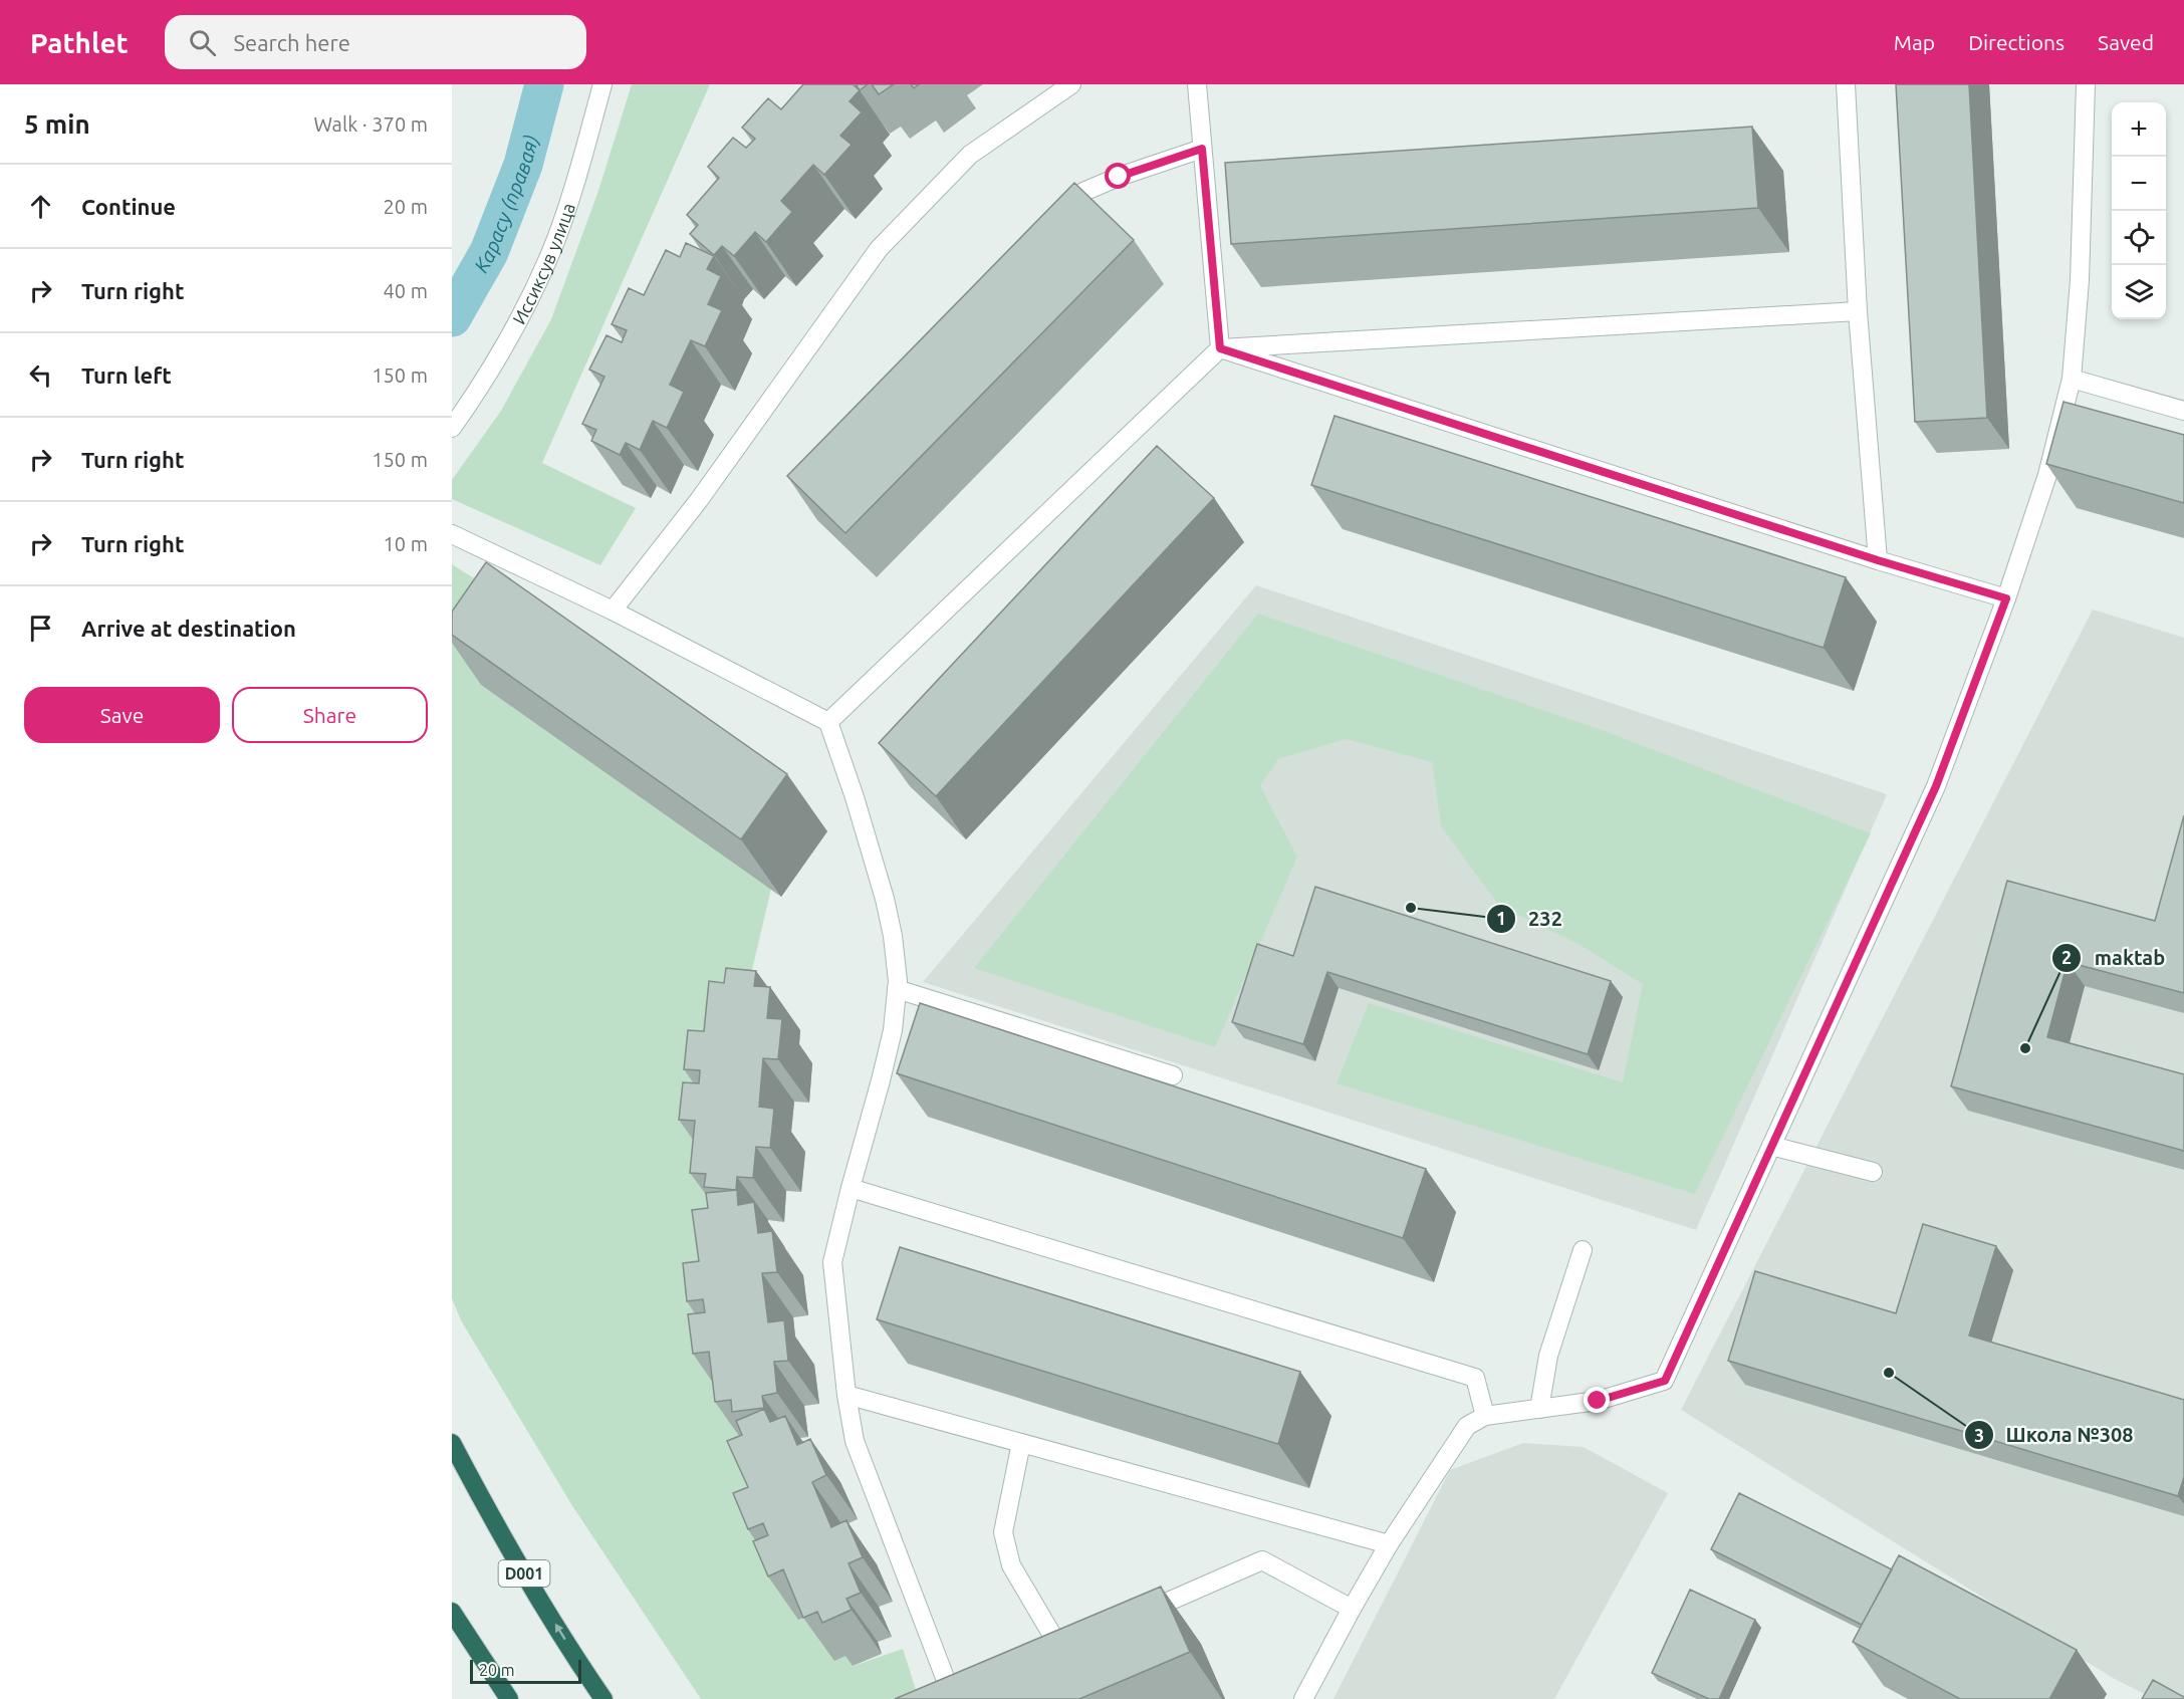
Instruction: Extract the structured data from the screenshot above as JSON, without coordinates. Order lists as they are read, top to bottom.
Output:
{
  "streets": {
    "highway": ["D001"],
    "street": ["Иссиксув улица"]
  },
  "water": ["Карасу (правая)"],
  "places": ["232", "maktab", "Школа №308"],
  "scale_bar": "20 m",
  "page": {
    "header": "Pathlet",
    "search": "Search here",
    "nav": ["Map", "Directions", "Saved"],
    "heading": ["5 min", "Walk · 370 m"],
    "map_buttons": ["+", "−"],
    "list": [
      ["Continue", "20 m"],
      ["Turn right", "40 m"],
      ["Turn left", "150 m"],
      ["Turn right", "150 m"],
      ["Turn right", "10 m"],
      "Arrive at destination"
    ],
    "buttons": ["Save", "Share"],
    "scale": "20 m"
  }
}
